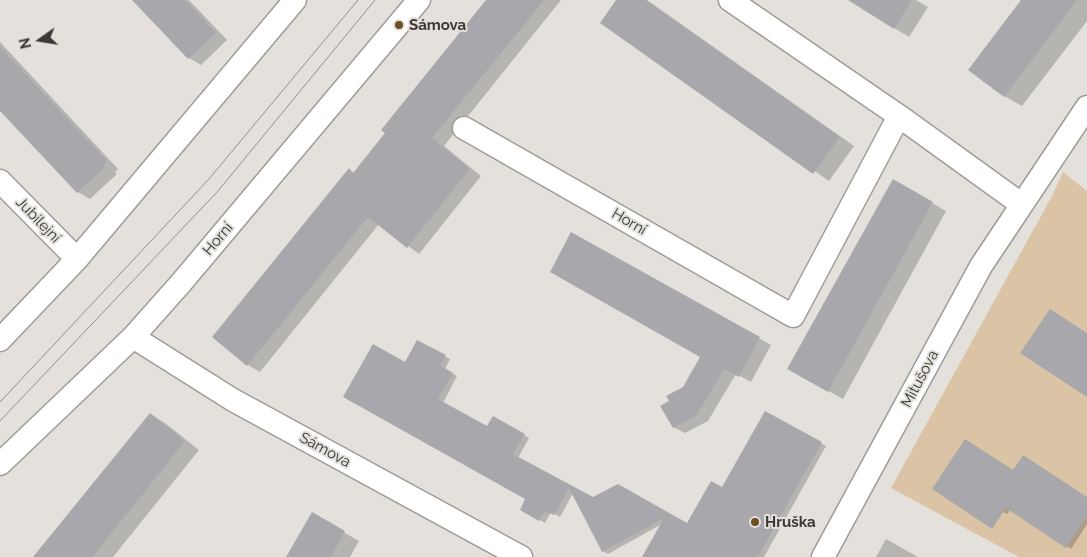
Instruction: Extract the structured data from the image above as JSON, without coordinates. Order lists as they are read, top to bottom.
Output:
{
  "streets": {
    "street": [
      "Jubilejní",
      "Horní",
      "Mitušova",
      "Sámova"
    ]
  },
  "crossings": [
    ["Horní", "Sámova"]
  ],
  "places": ["Sámova", "Hruška"],
  "north": "left"
}
